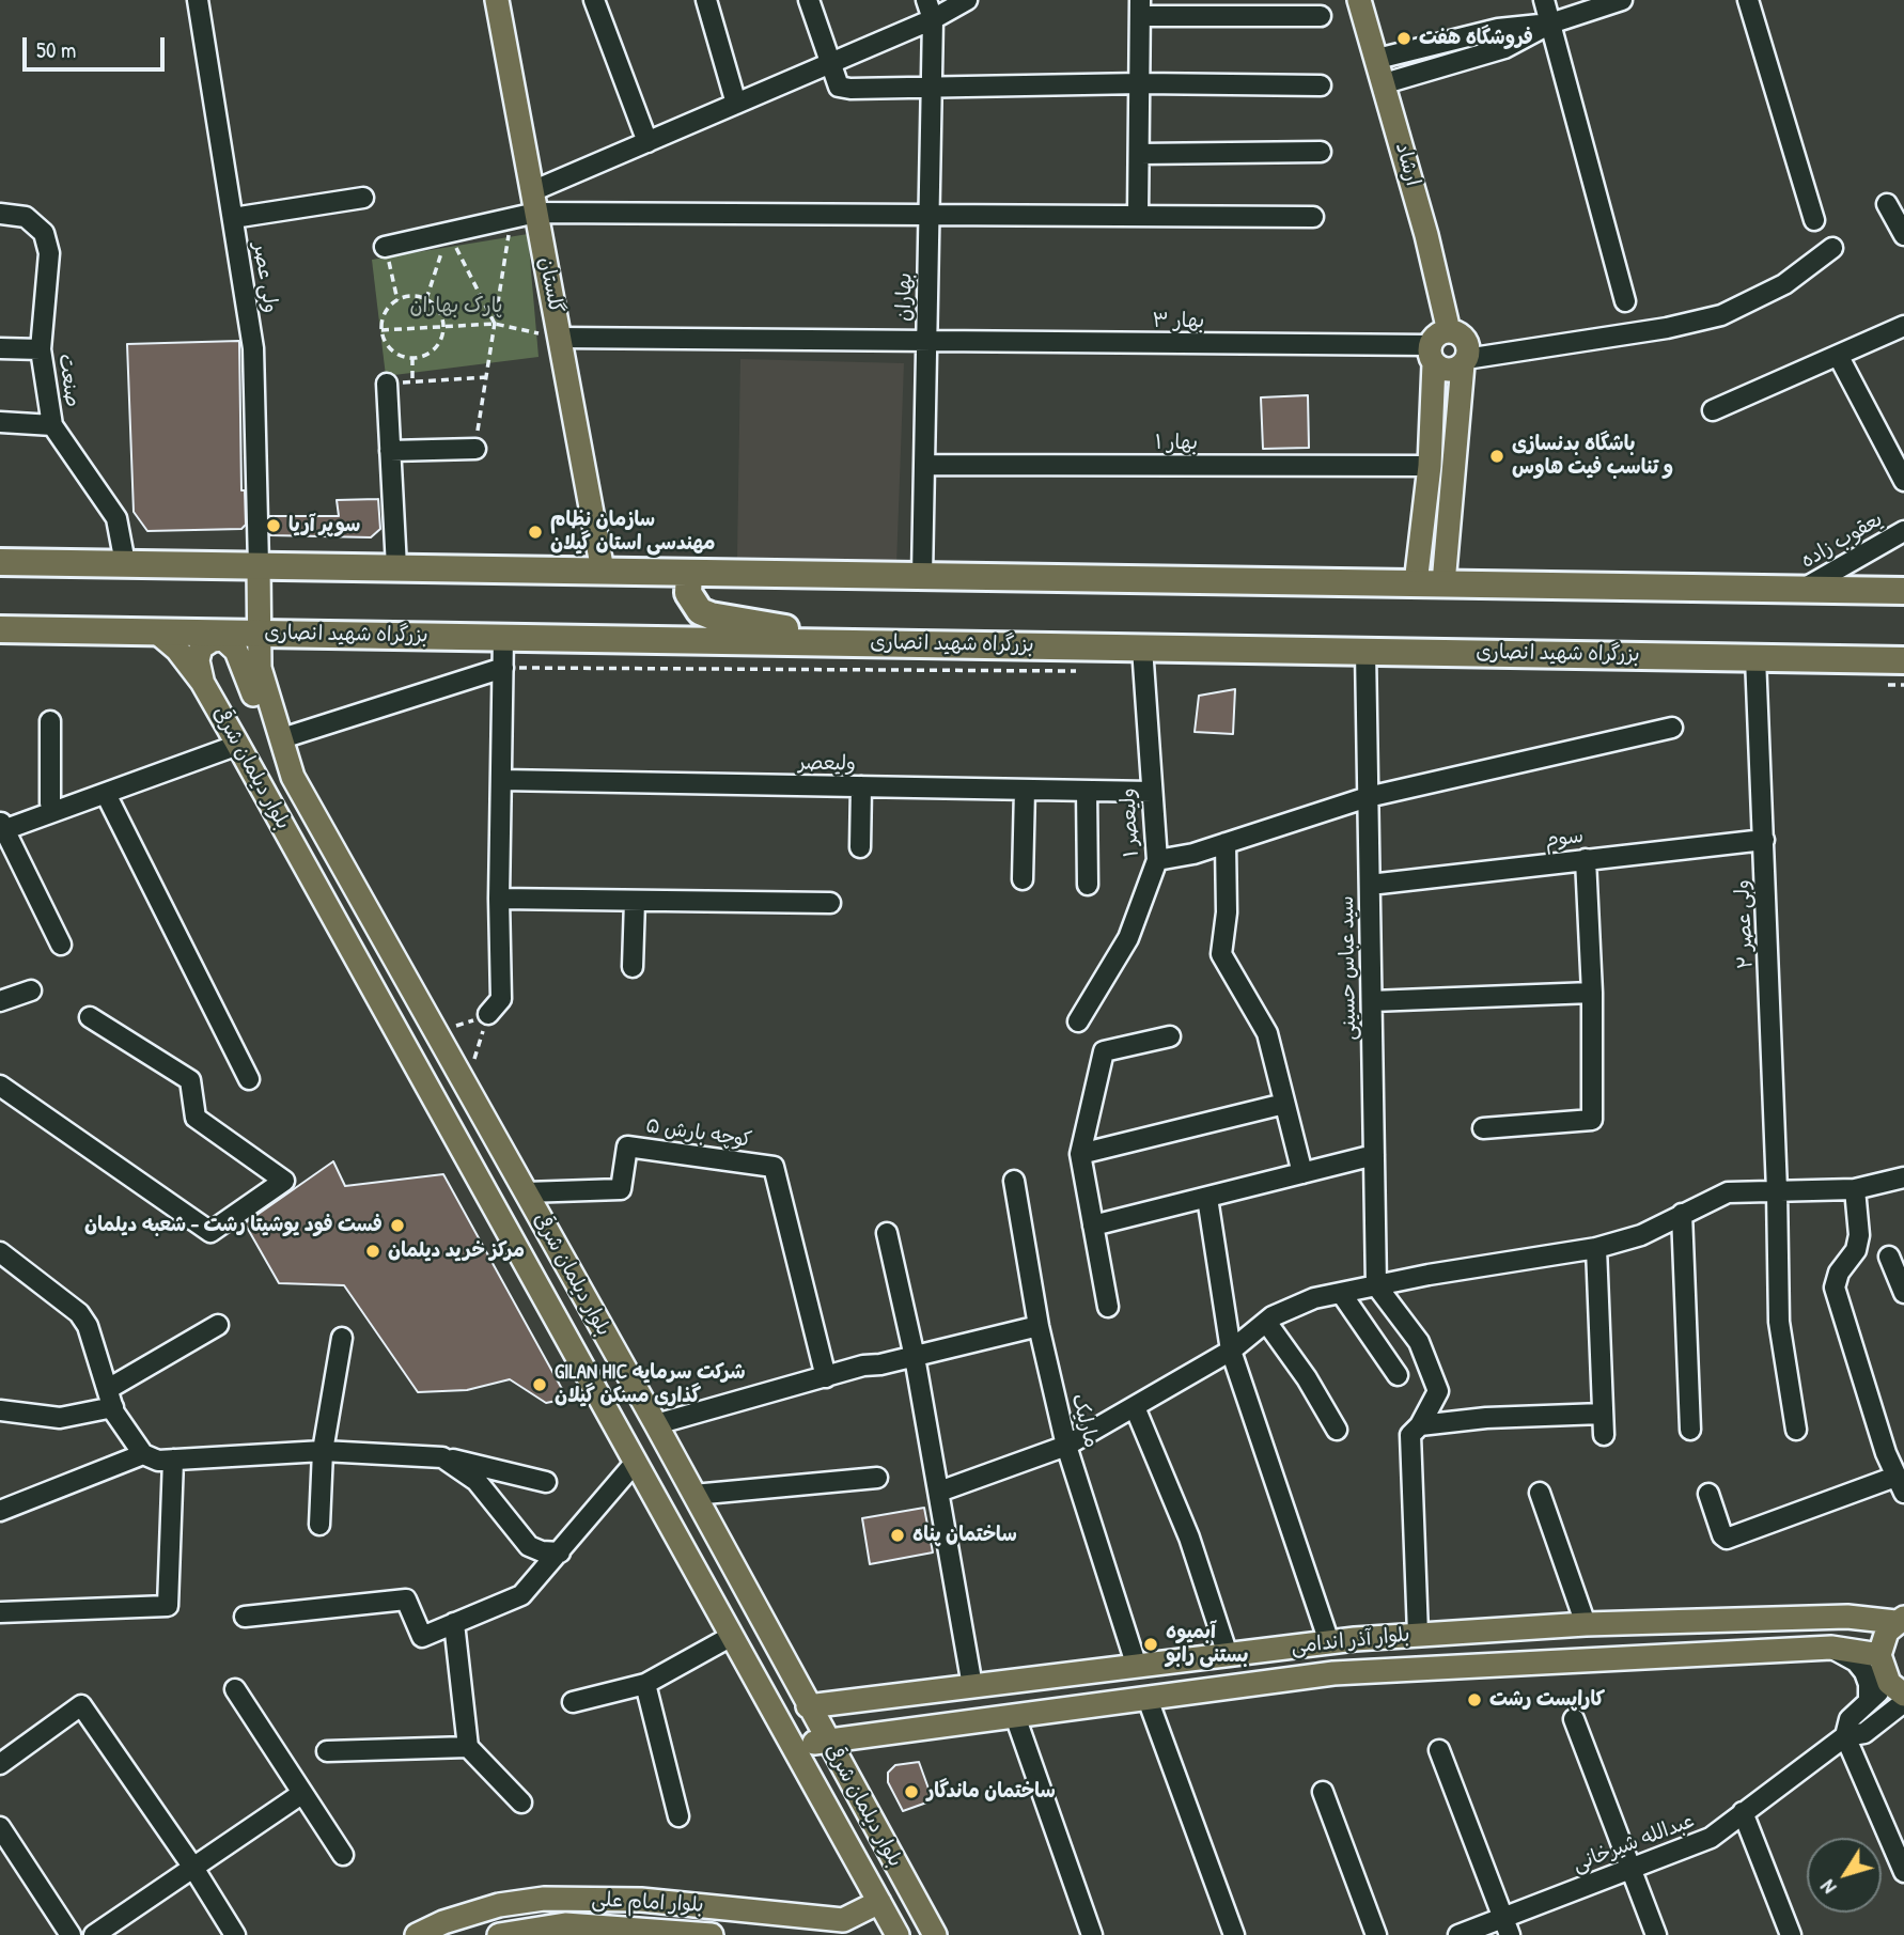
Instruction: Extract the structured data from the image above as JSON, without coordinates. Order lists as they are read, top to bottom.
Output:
{
  "streets": {
    "highway": ["بزرگراه شهید انصاری"],
    "main road": [
      "ارشاد",
      "گلستان",
      "بلوار دیلمان شرقی",
      "بلوار آذر اندامی",
      "بلوار امام علی"
    ],
    "street": [
      "ولی عصر",
      "بهاران",
      "بهار ۳",
      "صنعت",
      "بهار ۱",
      "یعقوب زاده",
      "ولیعصر",
      "ولیعصر ۱",
      "سوم",
      "ولی عصر ۲",
      "سید عباس حسینی",
      "کوچه بارش ۵",
      "مارلیک",
      "عبدالله شیرخانی"
    ]
  },
  "crossings": [
    ["ارشاد", "بهار ۳"],
    ["ولی عصر", "بلوار دیلمان شرقی"],
    ["گلستان", "بهار ۳"],
    ["بهاران", "بهار ۳"],
    ["بهاران", "بهار ۱"],
    ["بزرگراه شهید انصاری", "بلوار دیلمان شرقی"],
    ["بزرگراه شهید انصاری", "ولیعصر ۱"],
    ["بزرگراه شهید انصاری", "ولی عصر ۲"],
    ["بزرگراه شهید انصاری", "سید عباس حسینی"],
    ["ولیعصر", "ولیعصر ۱"],
    ["بلوار دیلمان شرقی", "کوچه بارش ۵"],
    ["بلوار دیلمان شرقی", "بلوار آذر اندامی"],
    ["بلوار دیلمان شرقی", "بلوار امام علی"],
    ["سوم", "ولی عصر ۲"],
    ["سوم", "سید عباس حسینی"],
    ["مارلیک", "بلوار آذر اندامی"]
  ],
  "parks": ["پارک بهاران"],
  "places": [
    "فروشگاه هفت",
    "باشگاه بدنسازی و تناسب فیت هاوس",
    "سوپر آریا",
    "سازمان نظام مهندسی استان گیلان",
    "فست فود یوشیتا رشت - شعبه دیلمان",
    "مرکز خرید دیلمان",
    "GILAN HIC شرکت سرمایه گذاری مسکن گیلان",
    "ساختمان پناه",
    "آبمیوه بستنی رابو",
    "کاراپست رشت",
    "ساختمان ماندگار"
  ],
  "scale_bar": "50 m",
  "north": "bottom left"
}
